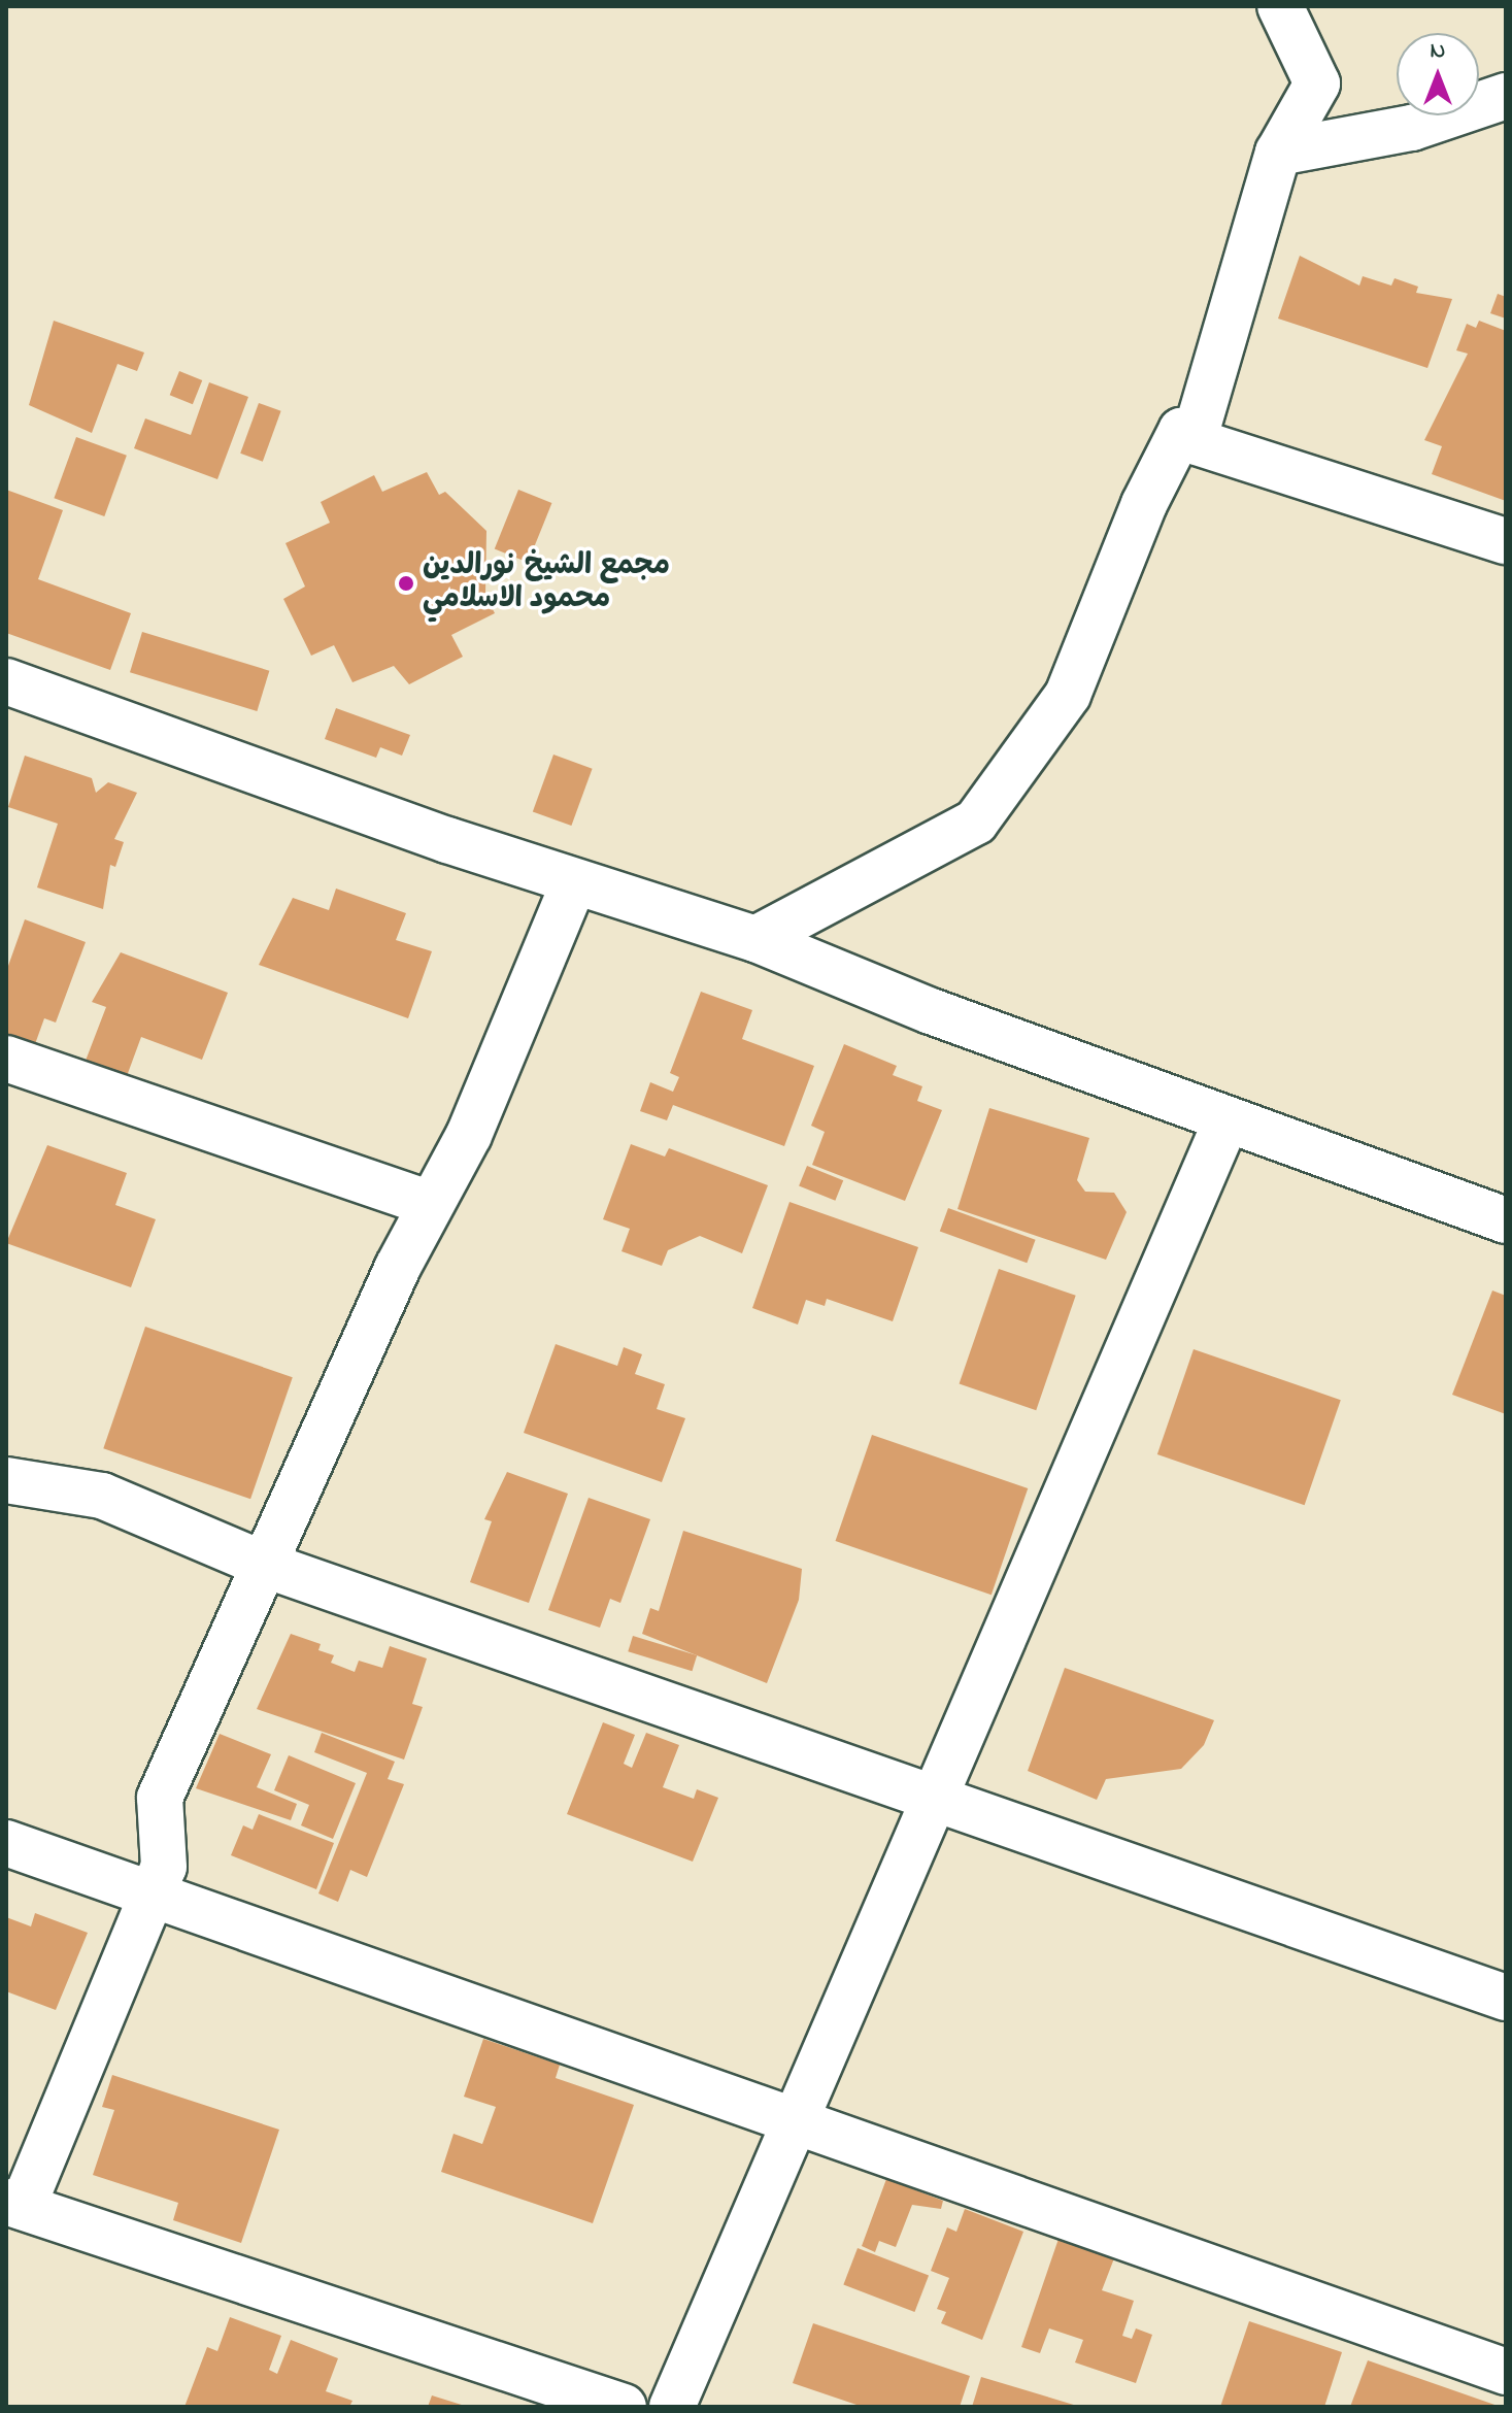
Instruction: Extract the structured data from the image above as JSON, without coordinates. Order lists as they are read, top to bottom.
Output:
{
  "places": ["مجمع الشيخ نورالدين محمود الاسلامي"],
  "north": "top"
}
